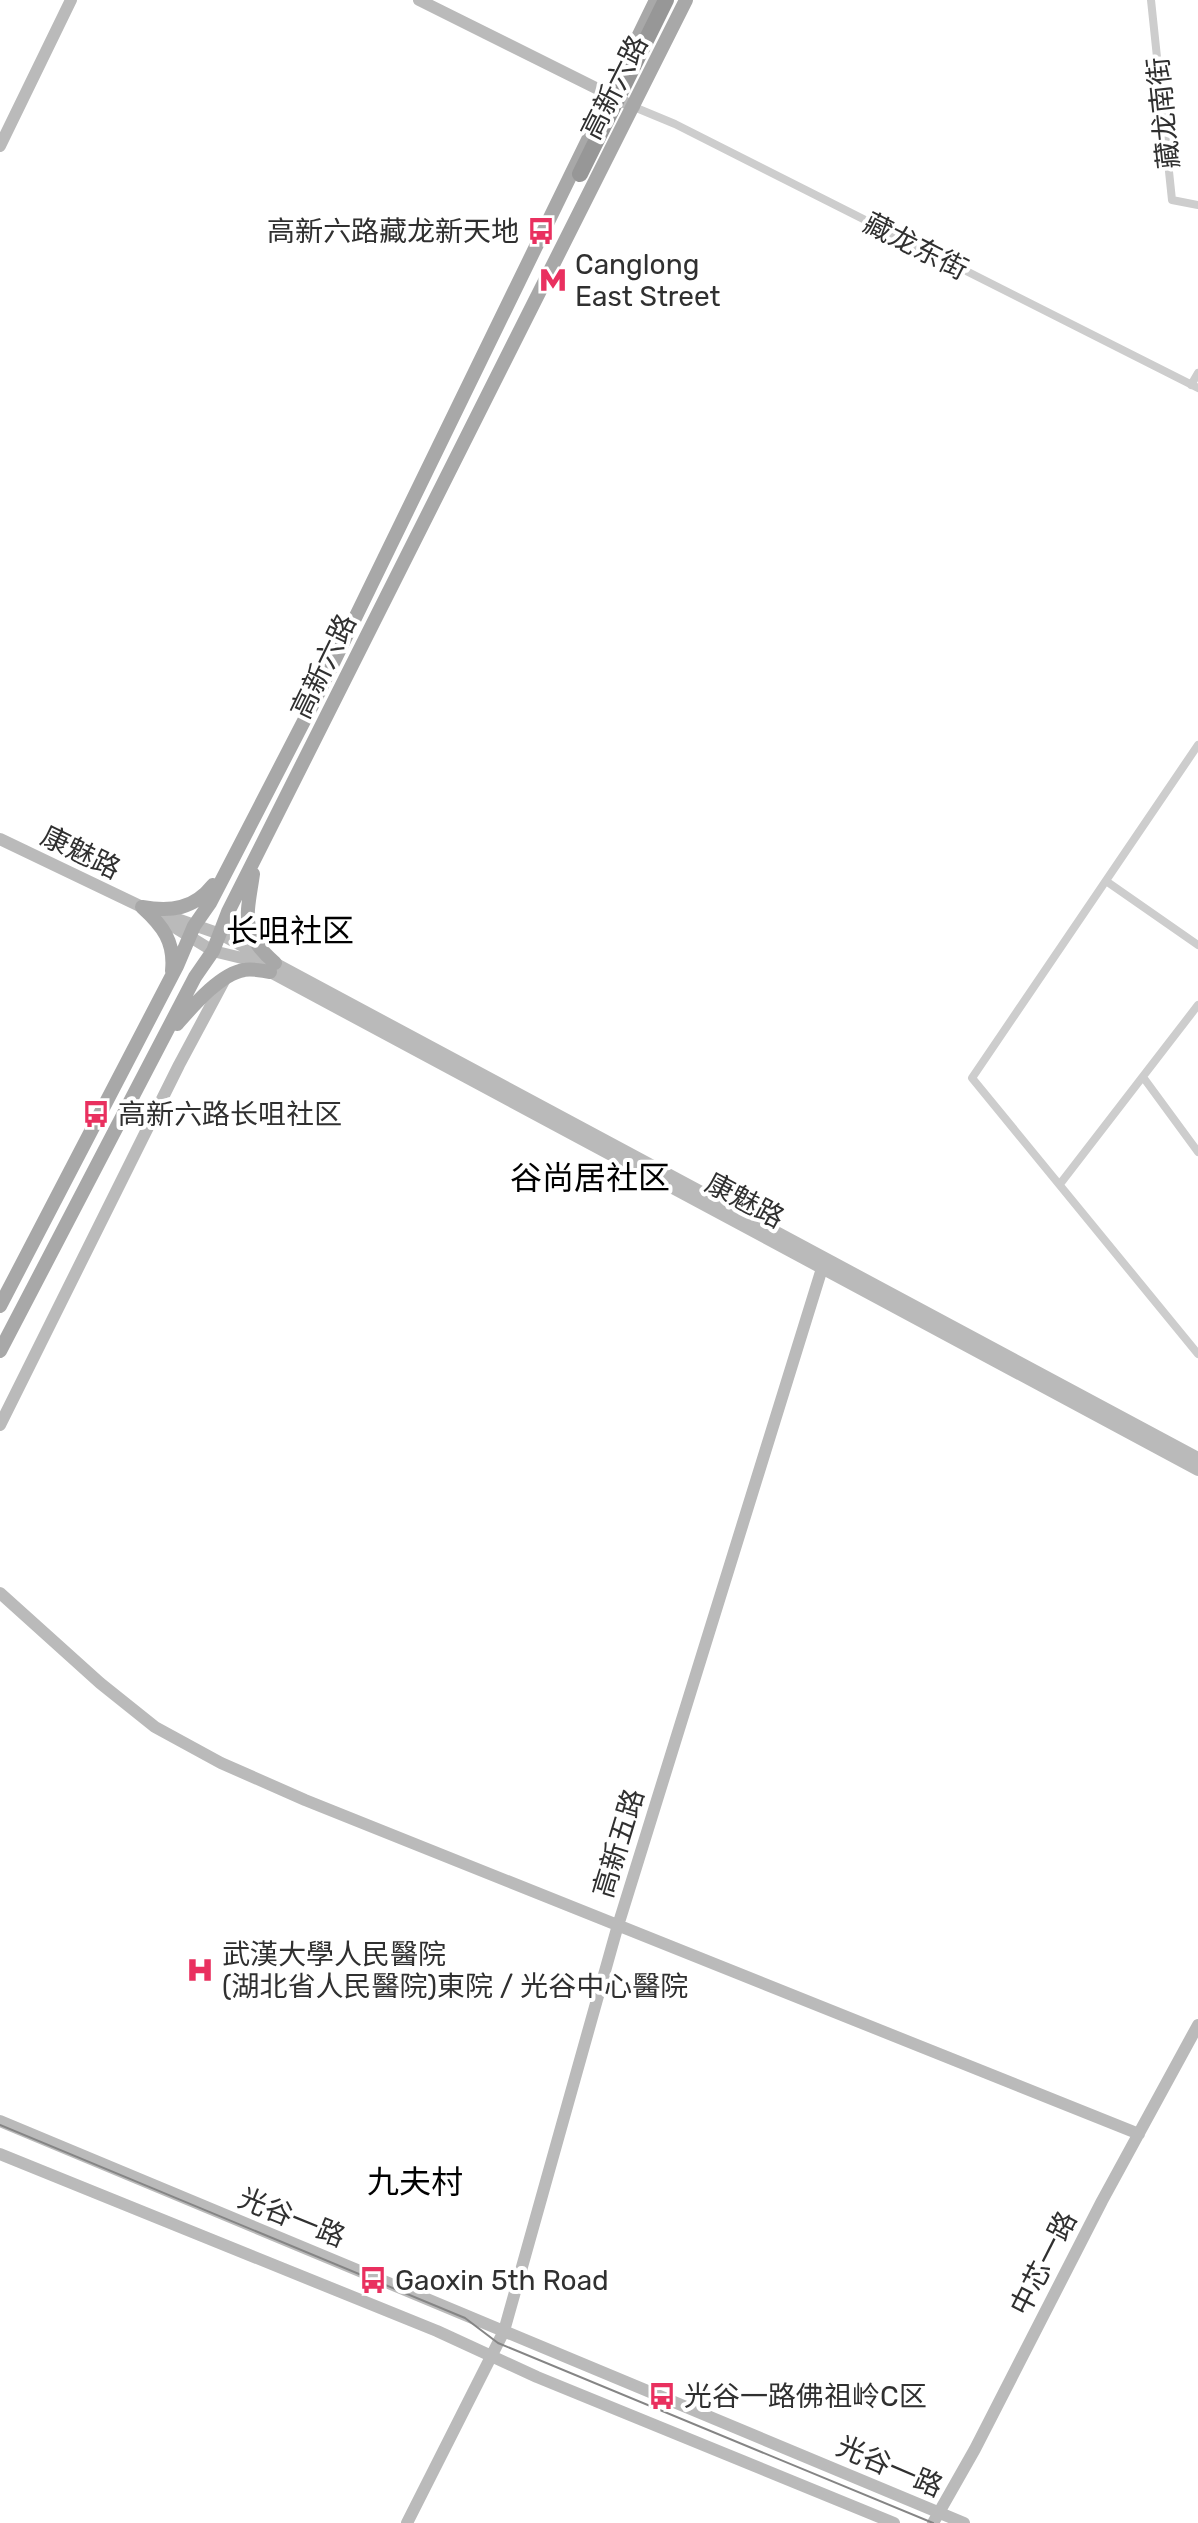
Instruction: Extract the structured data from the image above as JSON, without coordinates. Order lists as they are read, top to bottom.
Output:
{
  "streets": {
    "main road": [
      "高新六路",
      "康魅路",
      "高新五路",
      "光谷一路",
      "中芯一路"
    ],
    "street": ["藏龙南街", "藏龙东街"]
  },
  "crossings": [
    ["高新六路", "藏龙东街"],
    ["高新六路", "康魅路"],
    ["康魅路", "高新五路"],
    ["高新五路", "光谷一路"],
    ["光谷一路", "中芯一路"]
  ],
  "districts": ["长咀社区", "谷尚居社区", "九夫村"],
  "places": {
    "bus stop": [
      "高新六路藏龙新天地",
      "高新六路长咀社区",
      "Gaoxin 5th Road",
      "光谷一路佛祖岭C区"
    ],
    "metro station": ["Canglong East Street"],
    "hospital": ["武漢大學人民醫院 (湖北省人民醫院)東院 / 光谷中心醫院"]
  }
}
